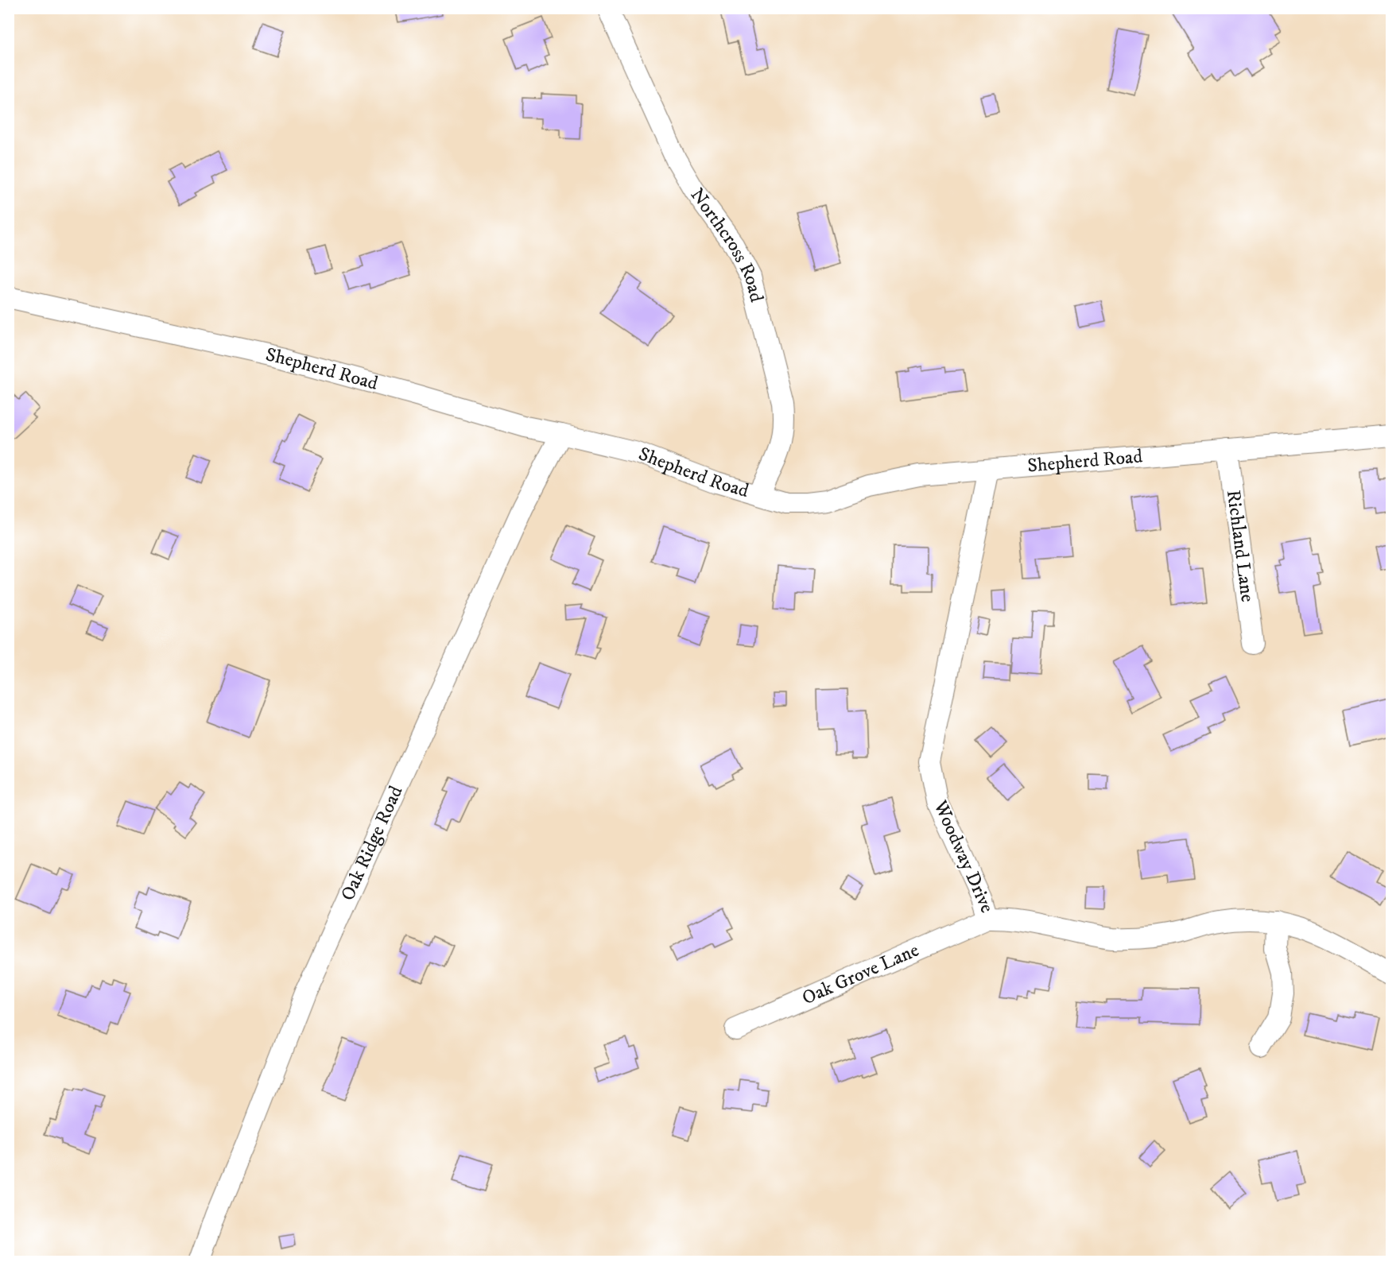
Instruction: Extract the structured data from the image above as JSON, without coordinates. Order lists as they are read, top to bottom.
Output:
{
  "streets": {
    "street": [
      "Northcross Road",
      "Shepherd Road",
      "Richland Lane",
      "Oak Ridge Road",
      "Woodway Drive",
      "Oak Grove Lane"
    ]
  },
  "crossings": [
    ["Northcross Road", "Shepherd Road"],
    ["Shepherd Road", "Richland Lane"],
    ["Shepherd Road", "Oak Ridge Road"],
    ["Shepherd Road", "Woodway Drive"],
    ["Woodway Drive", "Oak Grove Lane"]
  ]
}
